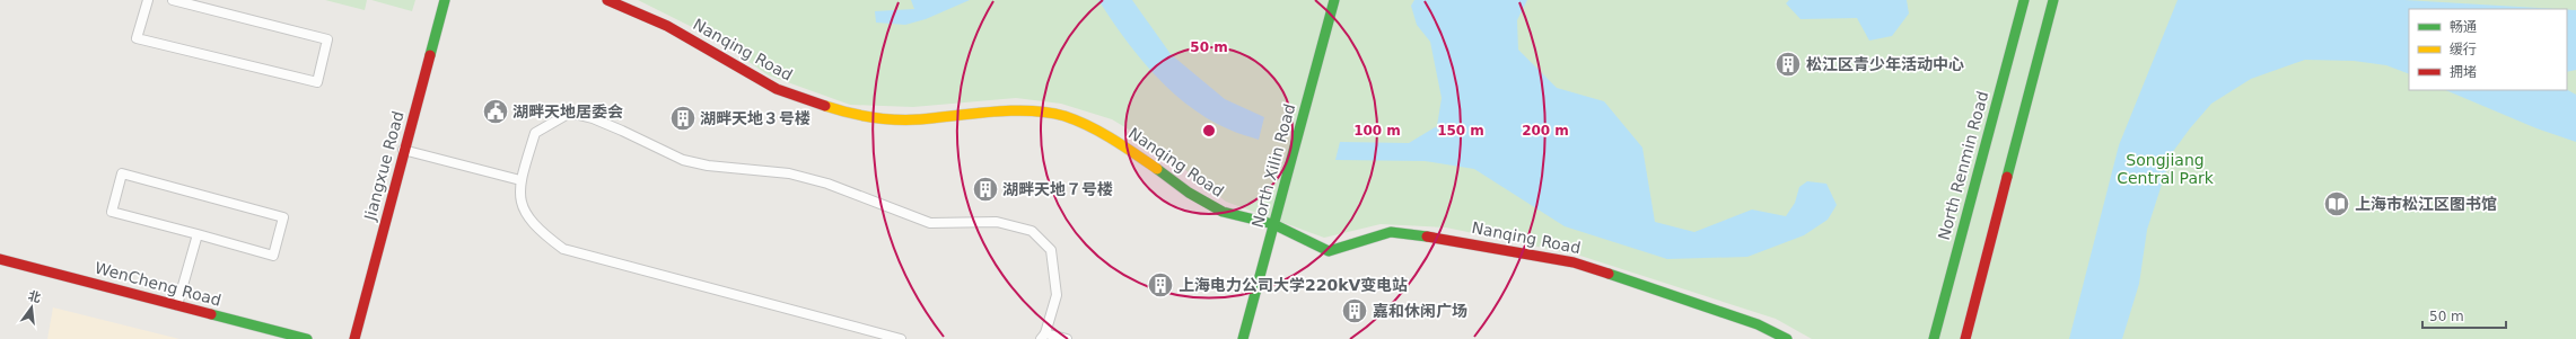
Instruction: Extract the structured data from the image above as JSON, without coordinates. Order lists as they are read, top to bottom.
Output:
{
  "streets": {
    "street": [
      "Nanqing Road",
      "Jiangxue Road",
      "North Xilin Road",
      "North Renmin Road",
      "WenCheng Road"
    ]
  },
  "crossings": [
    ["Nanqing Road", "North Xilin Road"]
  ],
  "parks": ["Songjiang Central Park"],
  "places": {
    "building": [
      "松江区青少年活动中心",
      "湖畔天地３号楼",
      "湖畔天地７号楼",
      "上海电力公司大学220kV变电站",
      "嘉和休闲广场"
    ],
    "public building": ["湖畔天地居委会"],
    "library": ["上海市松江区图书馆"]
  },
  "legend": ["畅通", "缓行", "拥堵"],
  "scale_bar": "50 m",
  "north": "top",
  "rings": [
    "50 m",
    "100 m",
    "150 m",
    "200 m"
  ]
}
